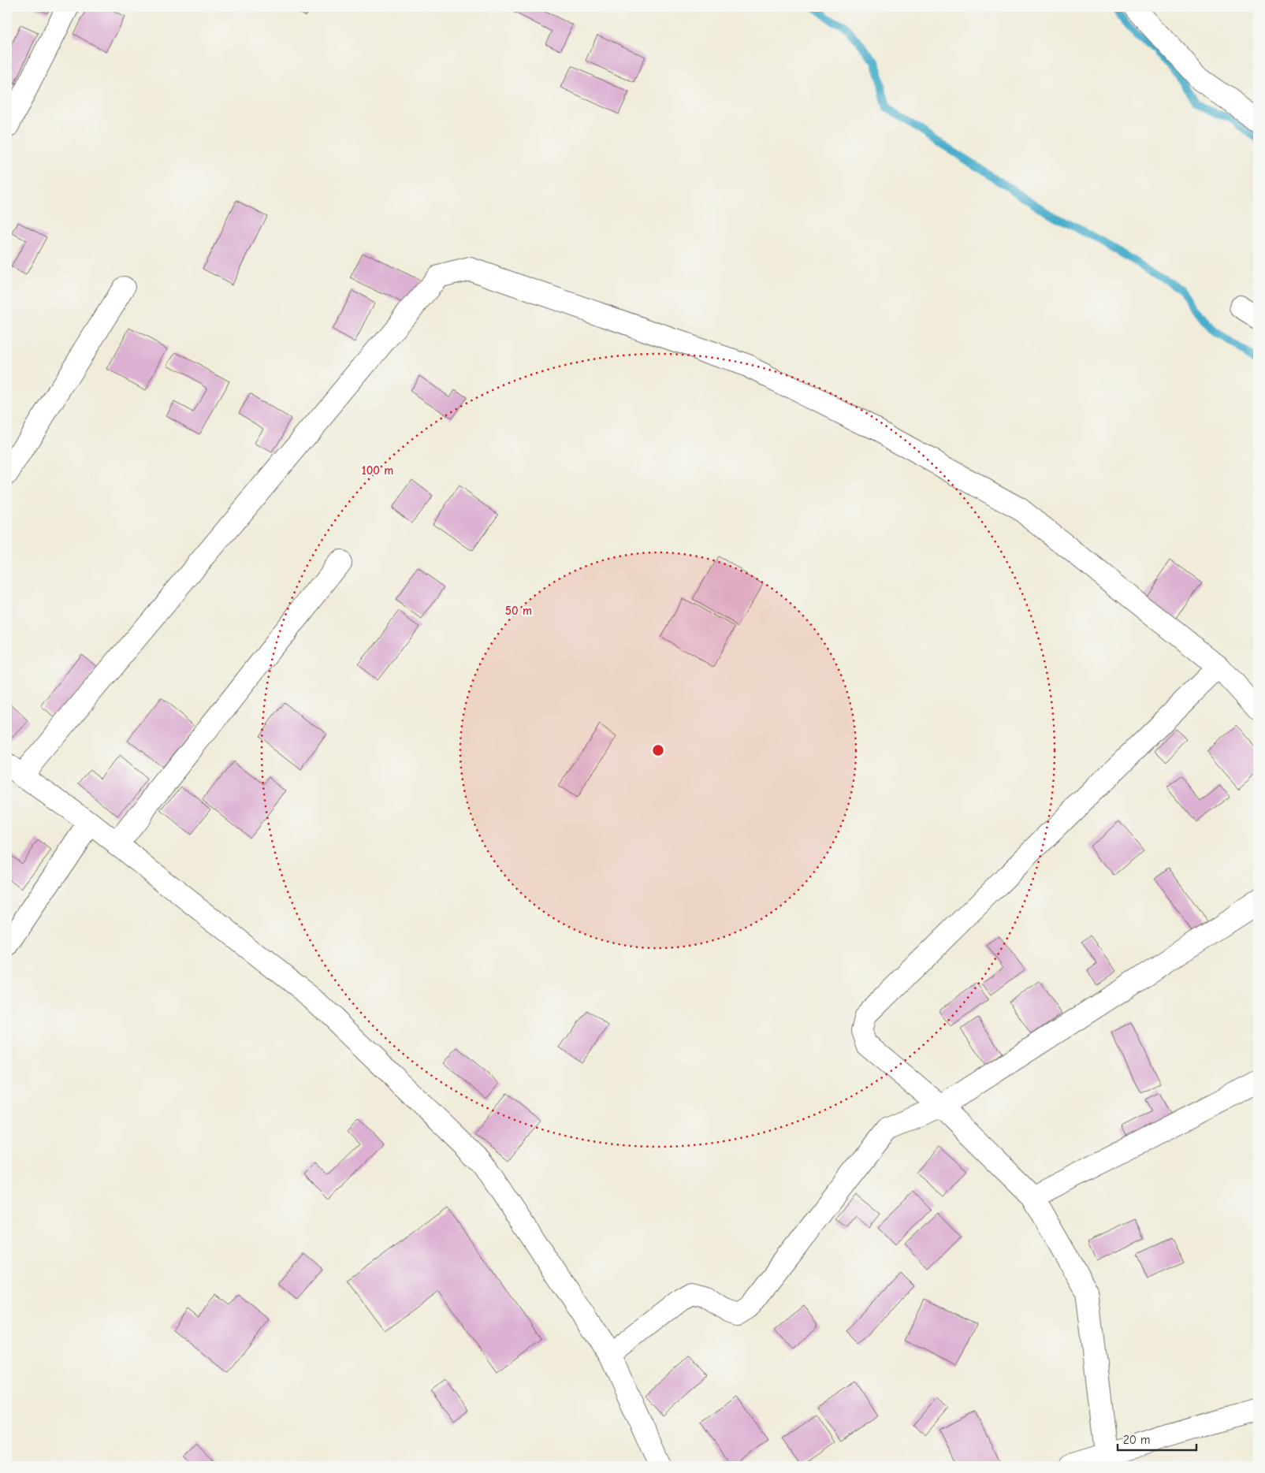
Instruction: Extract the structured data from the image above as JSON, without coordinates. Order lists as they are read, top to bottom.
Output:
{
  "scale_bar": "20 m",
  "rings": ["100 m", "50 m"]
}
